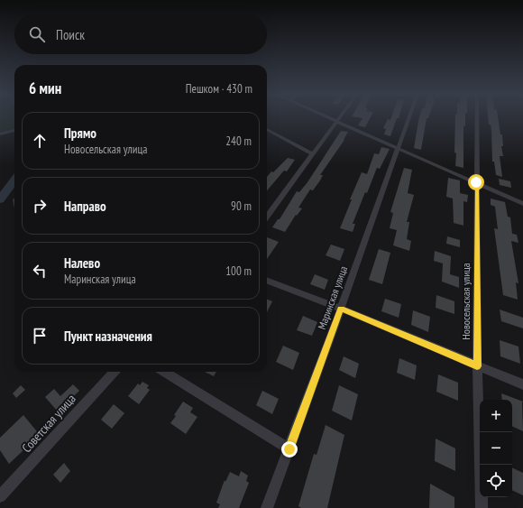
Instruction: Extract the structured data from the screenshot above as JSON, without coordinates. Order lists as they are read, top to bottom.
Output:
{
  "streets": {
    "street": ["Маринская улица", "Новосельская улица", "Советская улица"]
  },
  "page": {
    "search": "Поиск",
    "heading": ["6 мин", "Пешком · 430 m"],
    "list": [
      ["Прямо", "Новосельская улица", "240 m"],
      ["Направо", "90 m"],
      ["Налево", "Маринская улица", "100 m"],
      "Пункт назначения"
    ],
    "map_buttons": ["+", "−"]
  }
}
